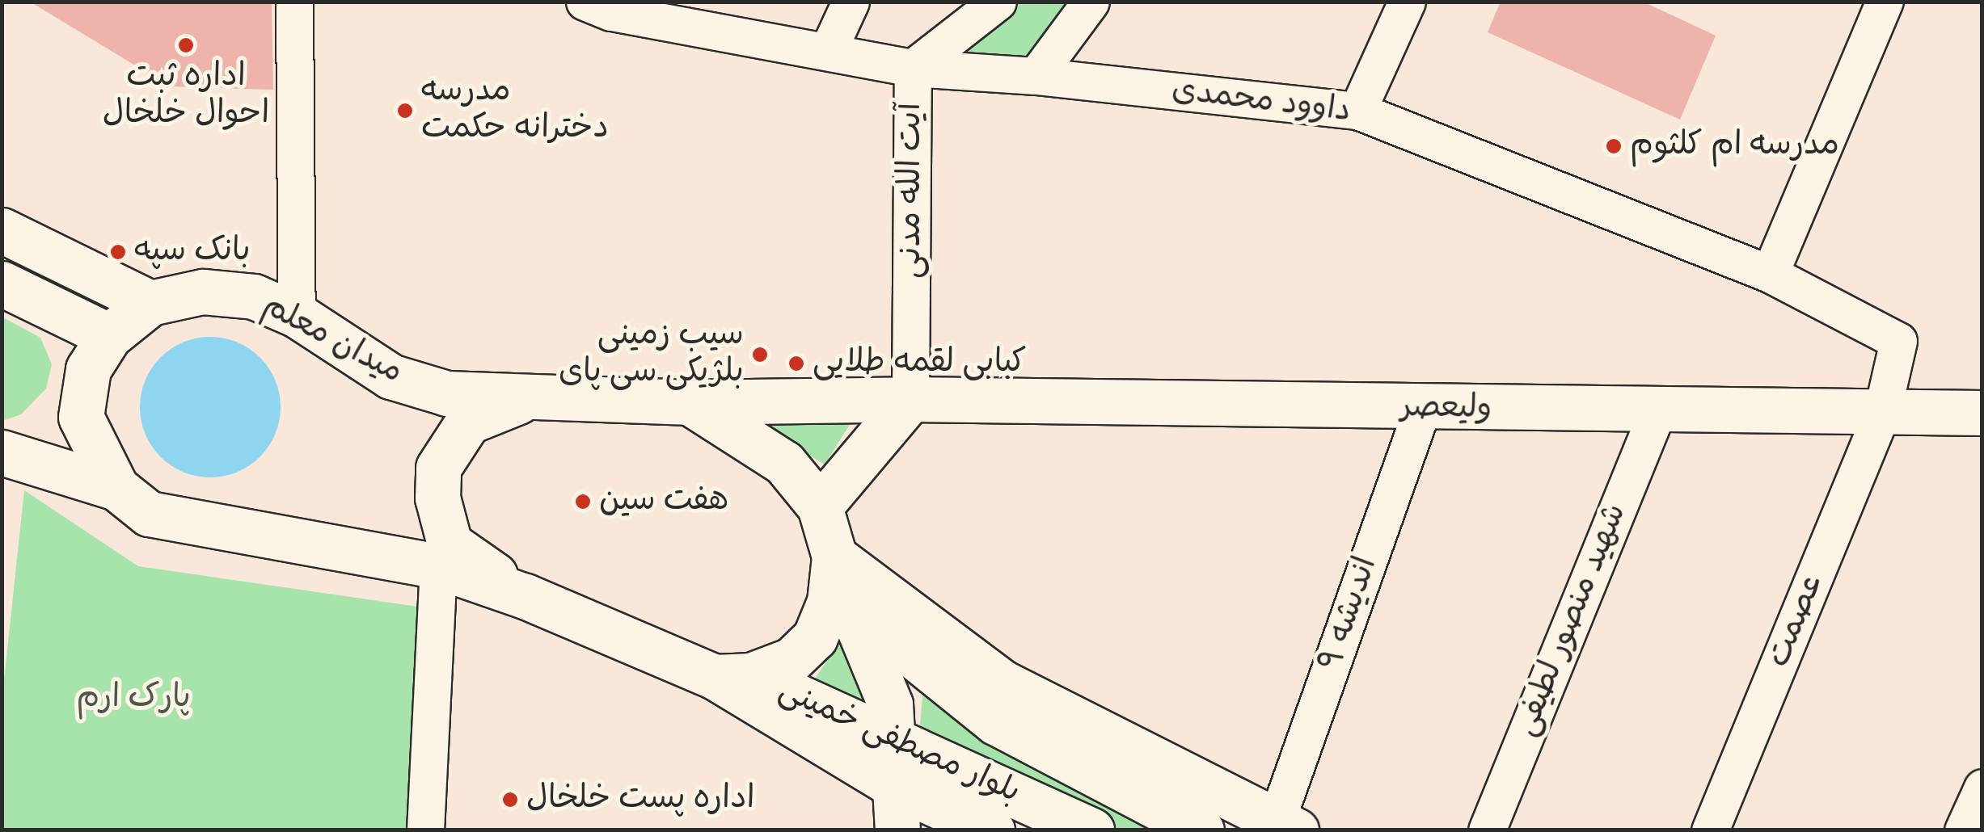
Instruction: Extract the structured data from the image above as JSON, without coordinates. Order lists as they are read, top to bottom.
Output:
{
  "streets": {
    "main road": ["میدان معلم", "ولیعصر", "بلوار مصطفی خمینی"],
    "street": [
      "داوود محمدی",
      "آیت الله مدنی",
      "اندیشه ۹",
      "شهید منصور لطیفی",
      "عصمت"
    ]
  },
  "crossings": [
    ["داوود محمدی", "آیت الله مدنی"],
    ["داوود محمدی", "عصمت"],
    ["آیت الله مدنی", "ولیعصر"],
    ["میدان معلم", "ولیعصر"],
    ["میدان معلم", "بلوار مصطفی خمینی"],
    ["ولیعصر", "اندیشه ۹"],
    ["ولیعصر", "شهید منصور لطیفی"],
    ["ولیعصر", "عصمت"]
  ],
  "parks": ["پارک ارم"],
  "places": [
    "اداره ثبت احوال خلخال",
    "مدرسه دخترانه حکمت",
    "مدرسه ام کلثوم",
    "بانک سپه",
    "سیب زمینی بلژیکی سی پای",
    "کبابی لقمه طلایی",
    "هفت سین",
    "اداره پست خلخال"
  ]
}
